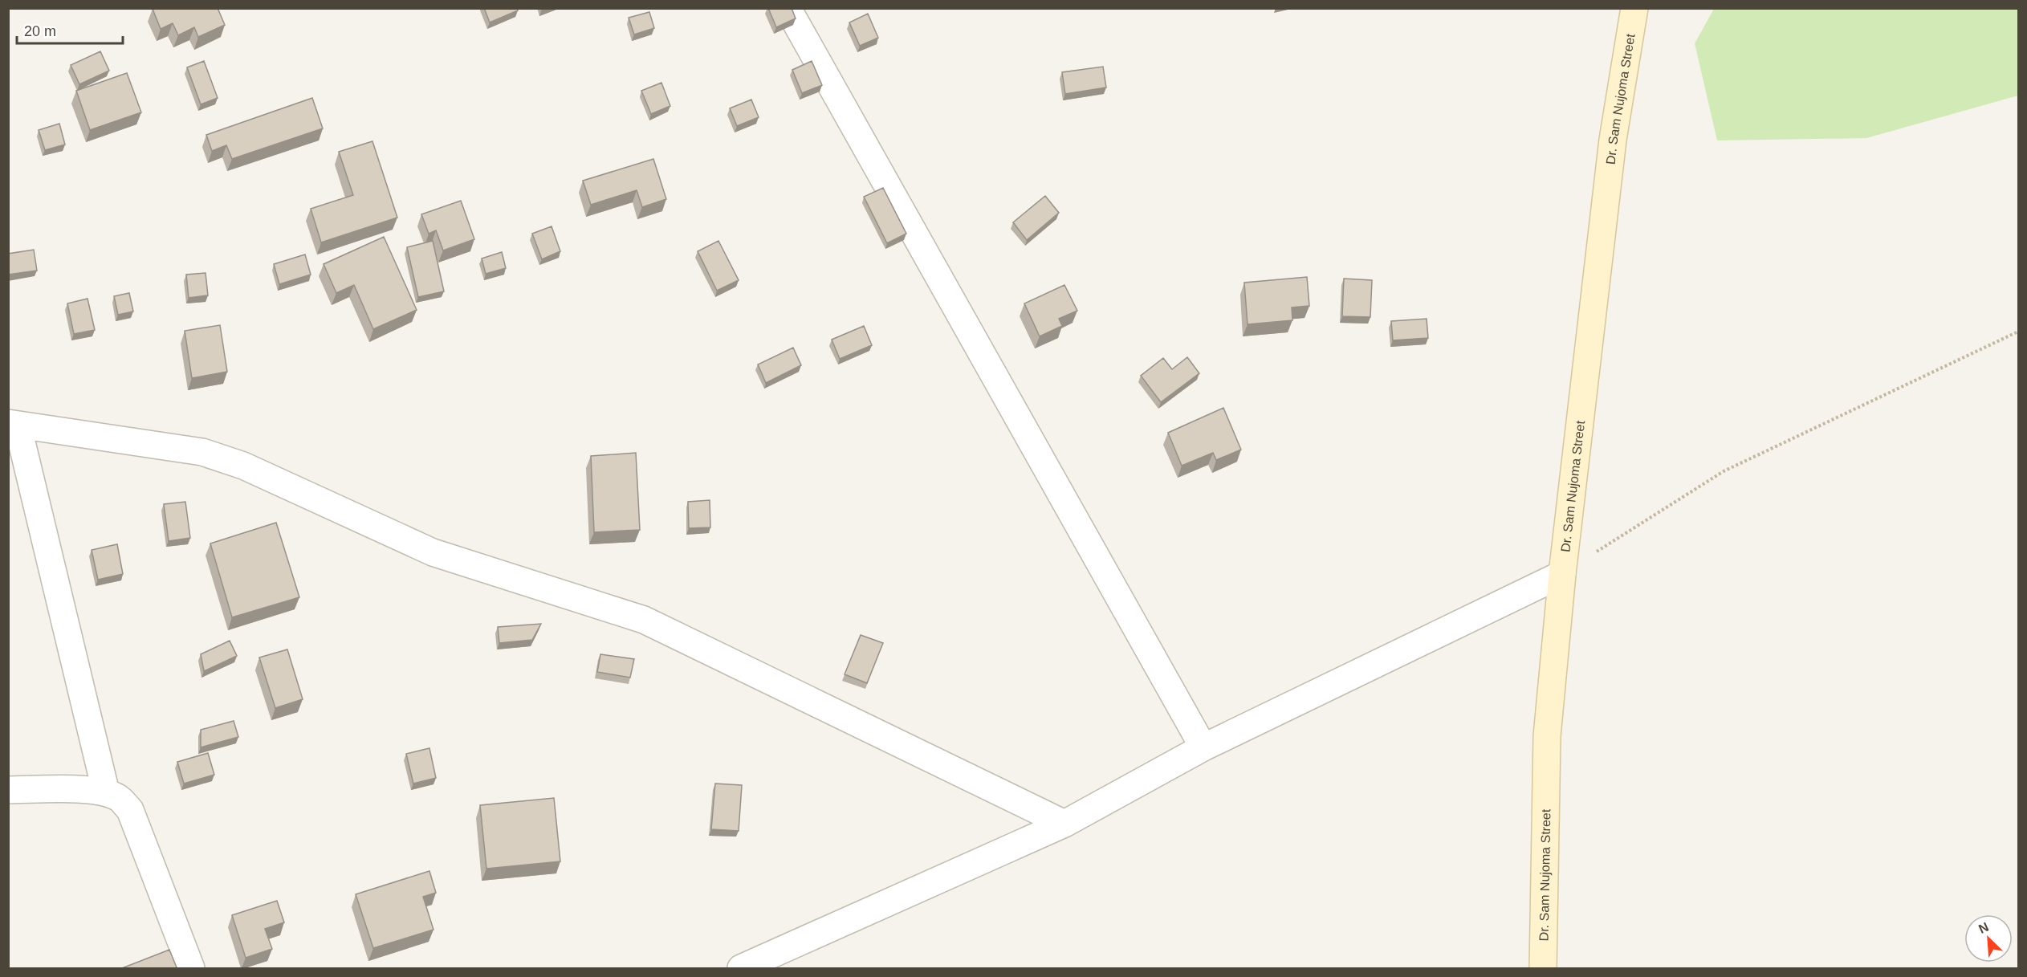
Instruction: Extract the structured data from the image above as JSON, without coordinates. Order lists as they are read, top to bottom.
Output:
{
  "streets": {
    "street": ["Dr. Sam Nujoma Street"]
  },
  "scale_bar": "20 m",
  "north": "top left"
}
